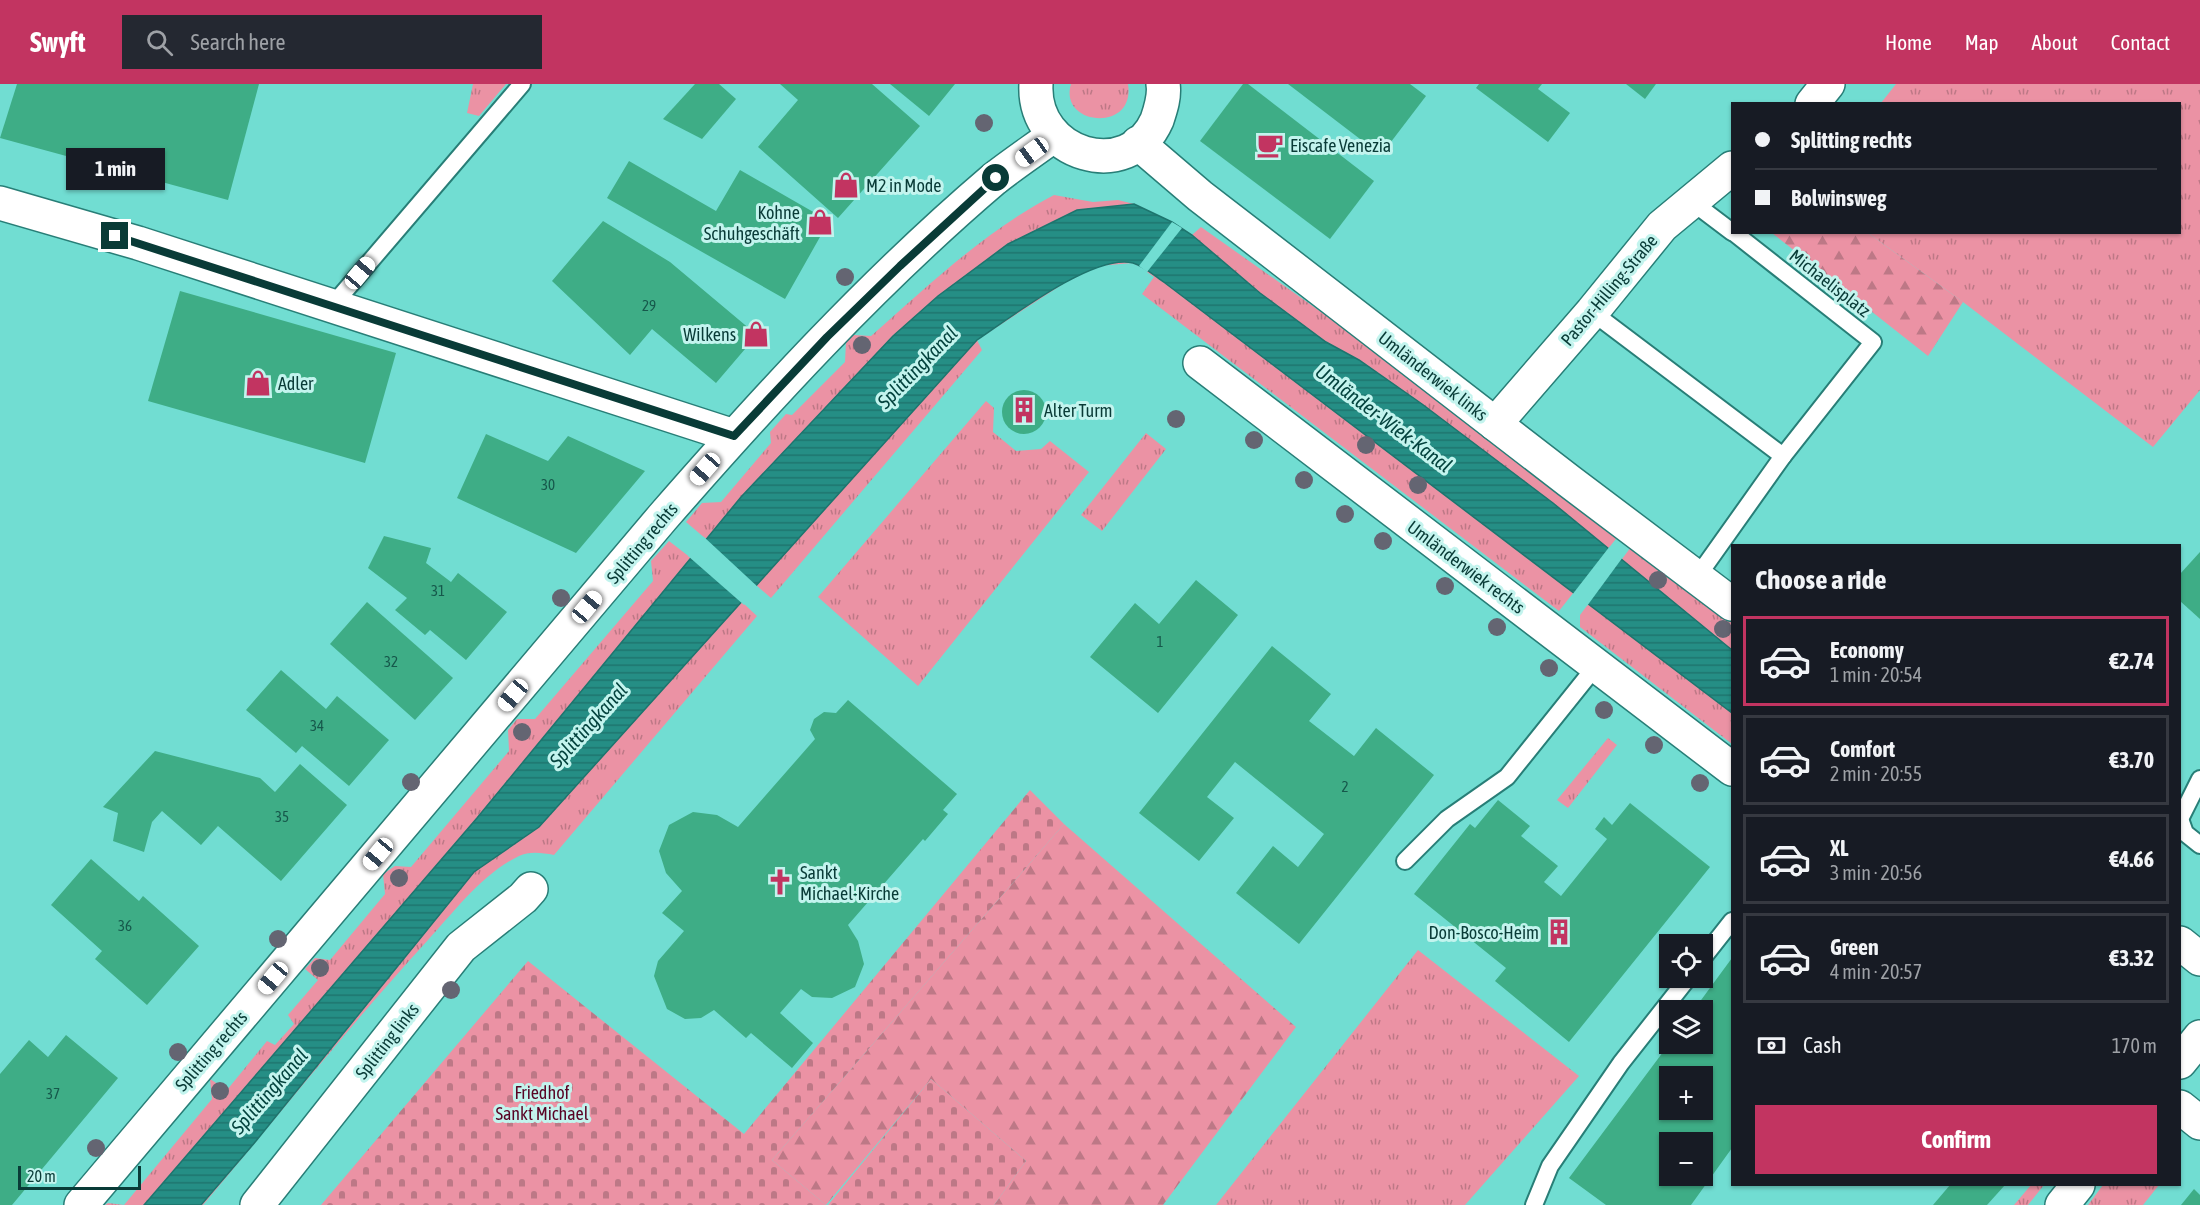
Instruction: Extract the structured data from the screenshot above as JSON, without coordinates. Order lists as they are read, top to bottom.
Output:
{
  "streets": {
    "street": [
      "Pastor-Hilling-Straße",
      "Umländerwiek links",
      "Splitting rechts",
      "Umländerwiek rechts",
      "Splitting links"
    ],
    "lane": ["Michaelisplatz"]
  },
  "crossings": [
    ["Michaelisplatz", "Pastor-Hilling-Straße"],
    ["Michaelisplatz", "Umländerwiek links"],
    ["Pastor-Hilling-Straße", "Umländerwiek links"]
  ],
  "water": ["Splittingkanal", "Umländer-Wiek-Kanal"],
  "parks": ["Friedhof Sankt Michael"],
  "places": {
    "cafe": ["Eiscafe Venezia"],
    "shop": [
      "M2 in Mode",
      "Kohne Schuhgeschäft",
      "Wilkens",
      "Adler"
    ],
    "building": ["Alter Turm", "Don-Bosco-Heim"],
    "church": ["Sankt Michael-Kirche"]
  },
  "house_numbers": [
    "29",
    "30",
    "31",
    "1",
    "32",
    "34",
    "2",
    "35",
    "36",
    "37"
  ],
  "scale_bar": "20 m",
  "page": {
    "header": "Swyft",
    "search": "Search here",
    "nav": [
      "Home",
      "Map",
      "About",
      "Contact"
    ],
    "banner": ["Splitting rechts", "Bolwinsweg"],
    "bubble": "1 min",
    "heading": "Choose a ride",
    "list": [
      {
        "name": "Economy",
        "note": "1 min · 20:54",
        "value": "€2.74"
      },
      {
        "name": "Comfort",
        "note": "2 min · 20:55",
        "value": "€3.70"
      },
      {
        "name": "XL",
        "note": "3 min · 20:56",
        "value": "€4.66"
      },
      {
        "name": "Green",
        "note": "4 min · 20:57",
        "value": "€3.32"
      }
    ],
    "map_buttons": ["+", "−"],
    "pay": ["Cash", "170 m"],
    "buttons": "Confirm",
    "scale": "20 m"
  }
}
